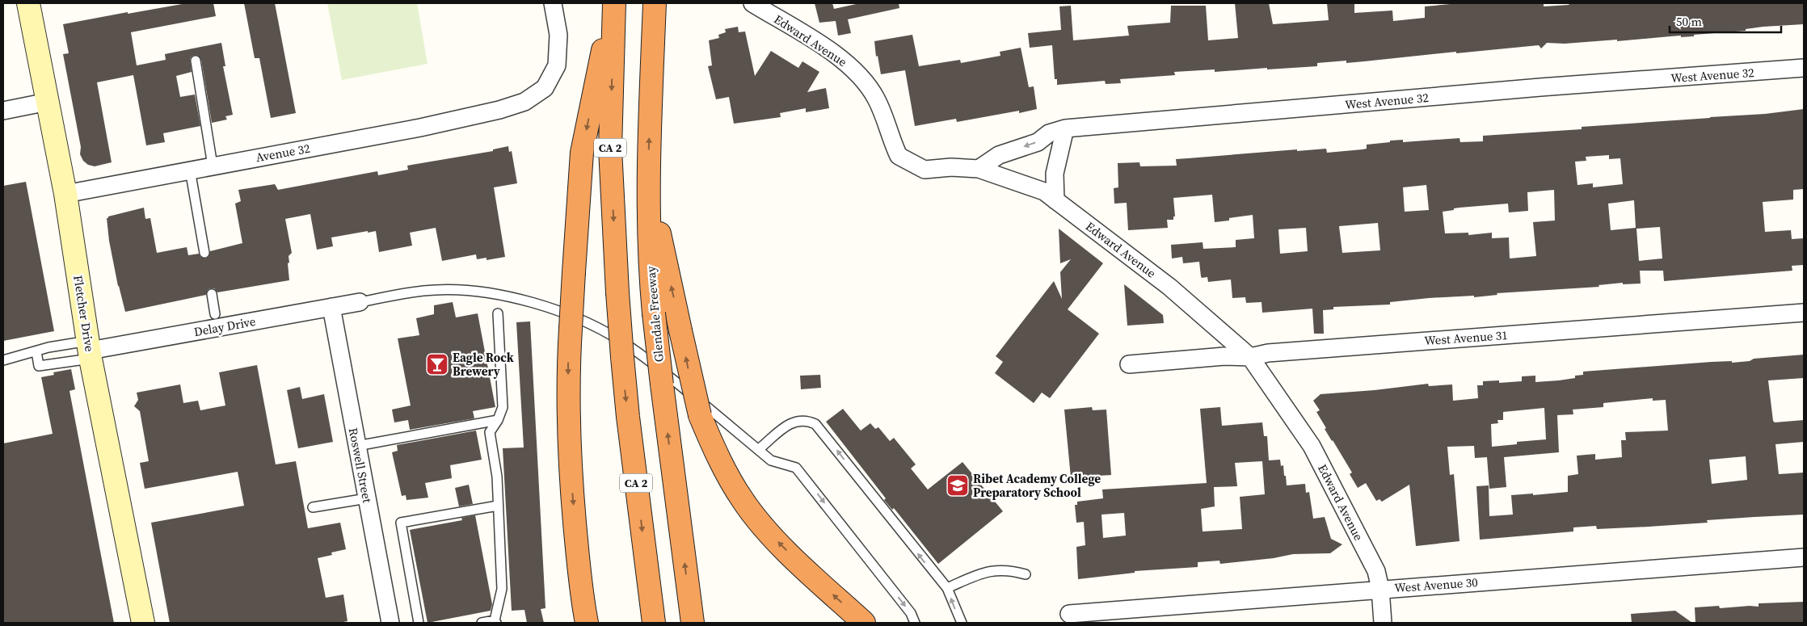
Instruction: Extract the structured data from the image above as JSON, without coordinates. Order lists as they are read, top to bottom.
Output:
{
  "streets": {
    "highway": ["CA 2", "Glendale Freeway"],
    "main road": ["Fletcher Drive"],
    "street": [
      "Edward Avenue",
      "West Avenue 32",
      "Avenue 32",
      "Delay Drive",
      "West Avenue 31",
      "Roswell Street",
      "West Avenue 30"
    ]
  },
  "crossings": [
    ["Edward Avenue", "West Avenue 32"],
    ["Edward Avenue", "West Avenue 31"],
    ["Edward Avenue", "West Avenue 30"],
    ["Avenue 32", "Fletcher Drive"],
    ["Fletcher Drive", "Delay Drive"],
    ["Delay Drive", "Roswell Street"]
  ],
  "places": {
    "bar": ["Eagle Rock Brewery"],
    "school or university": ["Ribet Academy College Preparatory School"]
  },
  "scale_bar": "50 m"
}
